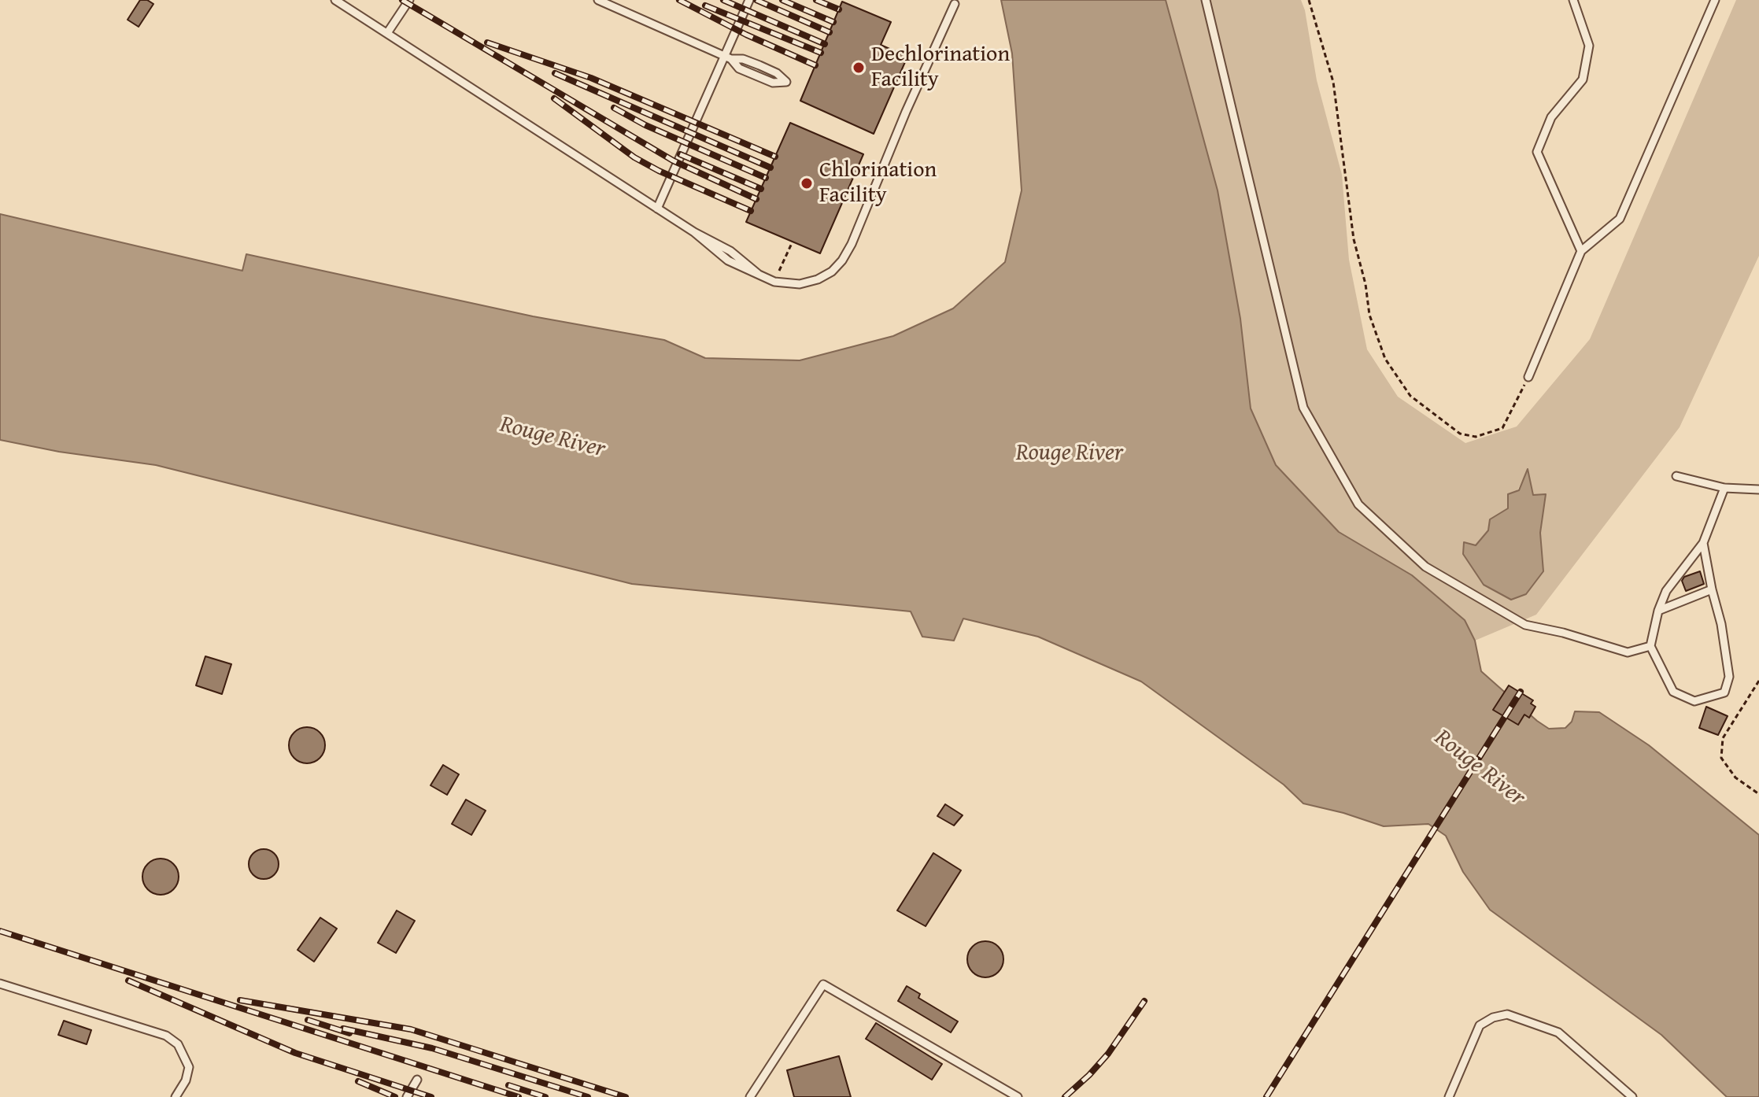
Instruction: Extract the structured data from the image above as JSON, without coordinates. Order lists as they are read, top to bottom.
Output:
{
  "water": ["Rouge River"],
  "places": ["Dechlorination Facility", "Chlorination Facility"]
}
